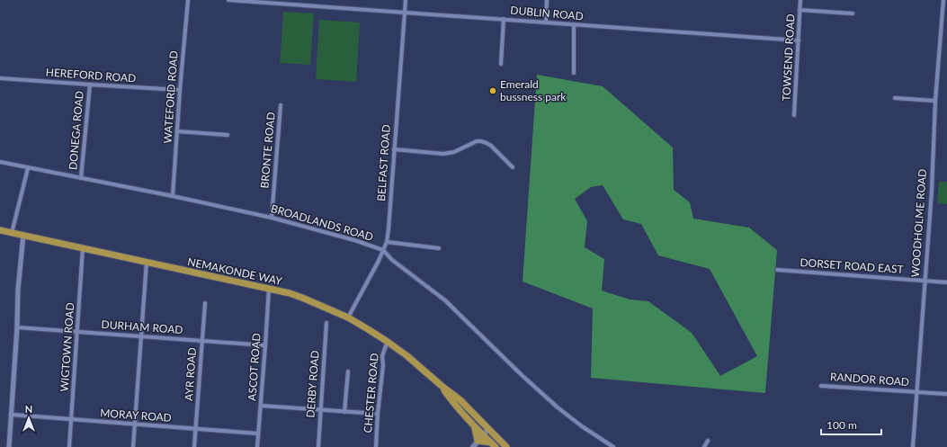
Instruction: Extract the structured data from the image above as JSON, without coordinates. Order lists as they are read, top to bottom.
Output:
{
  "streets": {
    "highway": ["NEMAKONDE WAY"],
    "street": [
      "DUBLIN ROAD",
      "TOWSEND ROAD",
      "HEREFORD ROAD",
      "WATEFORD ROAD",
      "DONEGA ROAD",
      "BRONTE ROAD",
      "BELFAST ROAD",
      "BROADLANDS ROAD",
      "WOODHOLME ROAD",
      "DORSET ROAD EAST",
      "DURHAM ROAD",
      "WIGTOWN ROAD",
      "ASCOT ROAD",
      "AYR ROAD",
      "RANDOR ROAD",
      "DERBY ROAD",
      "CHESTER ROAD",
      "MORAY ROAD"
    ]
  },
  "crossings": [
    ["DUBLIN ROAD", "TOWSEND ROAD"],
    ["DUBLIN ROAD", "BELFAST ROAD"],
    ["HEREFORD ROAD", "WATEFORD ROAD"],
    ["HEREFORD ROAD", "DONEGA ROAD"],
    ["WATEFORD ROAD", "BROADLANDS ROAD"],
    ["DONEGA ROAD", "BROADLANDS ROAD"],
    ["BRONTE ROAD", "BROADLANDS ROAD"],
    ["BELFAST ROAD", "BROADLANDS ROAD"],
    ["BELFAST ROAD", "NEMAKONDE WAY"],
    ["WOODHOLME ROAD", "DORSET ROAD EAST"],
    ["WOODHOLME ROAD", "RANDOR ROAD"],
    ["NEMAKONDE WAY", "WIGTOWN ROAD"],
    ["NEMAKONDE WAY", "ASCOT ROAD"],
    ["NEMAKONDE WAY", "CHESTER ROAD"],
    ["DURHAM ROAD", "WIGTOWN ROAD"],
    ["DURHAM ROAD", "ASCOT ROAD"],
    ["DURHAM ROAD", "AYR ROAD"],
    ["WIGTOWN ROAD", "MORAY ROAD"],
    ["ASCOT ROAD", "MORAY ROAD"],
    ["AYR ROAD", "MORAY ROAD"]
  ],
  "places": ["Emerald bussness park"],
  "scale_bar": "100 m",
  "north": "top"
}
